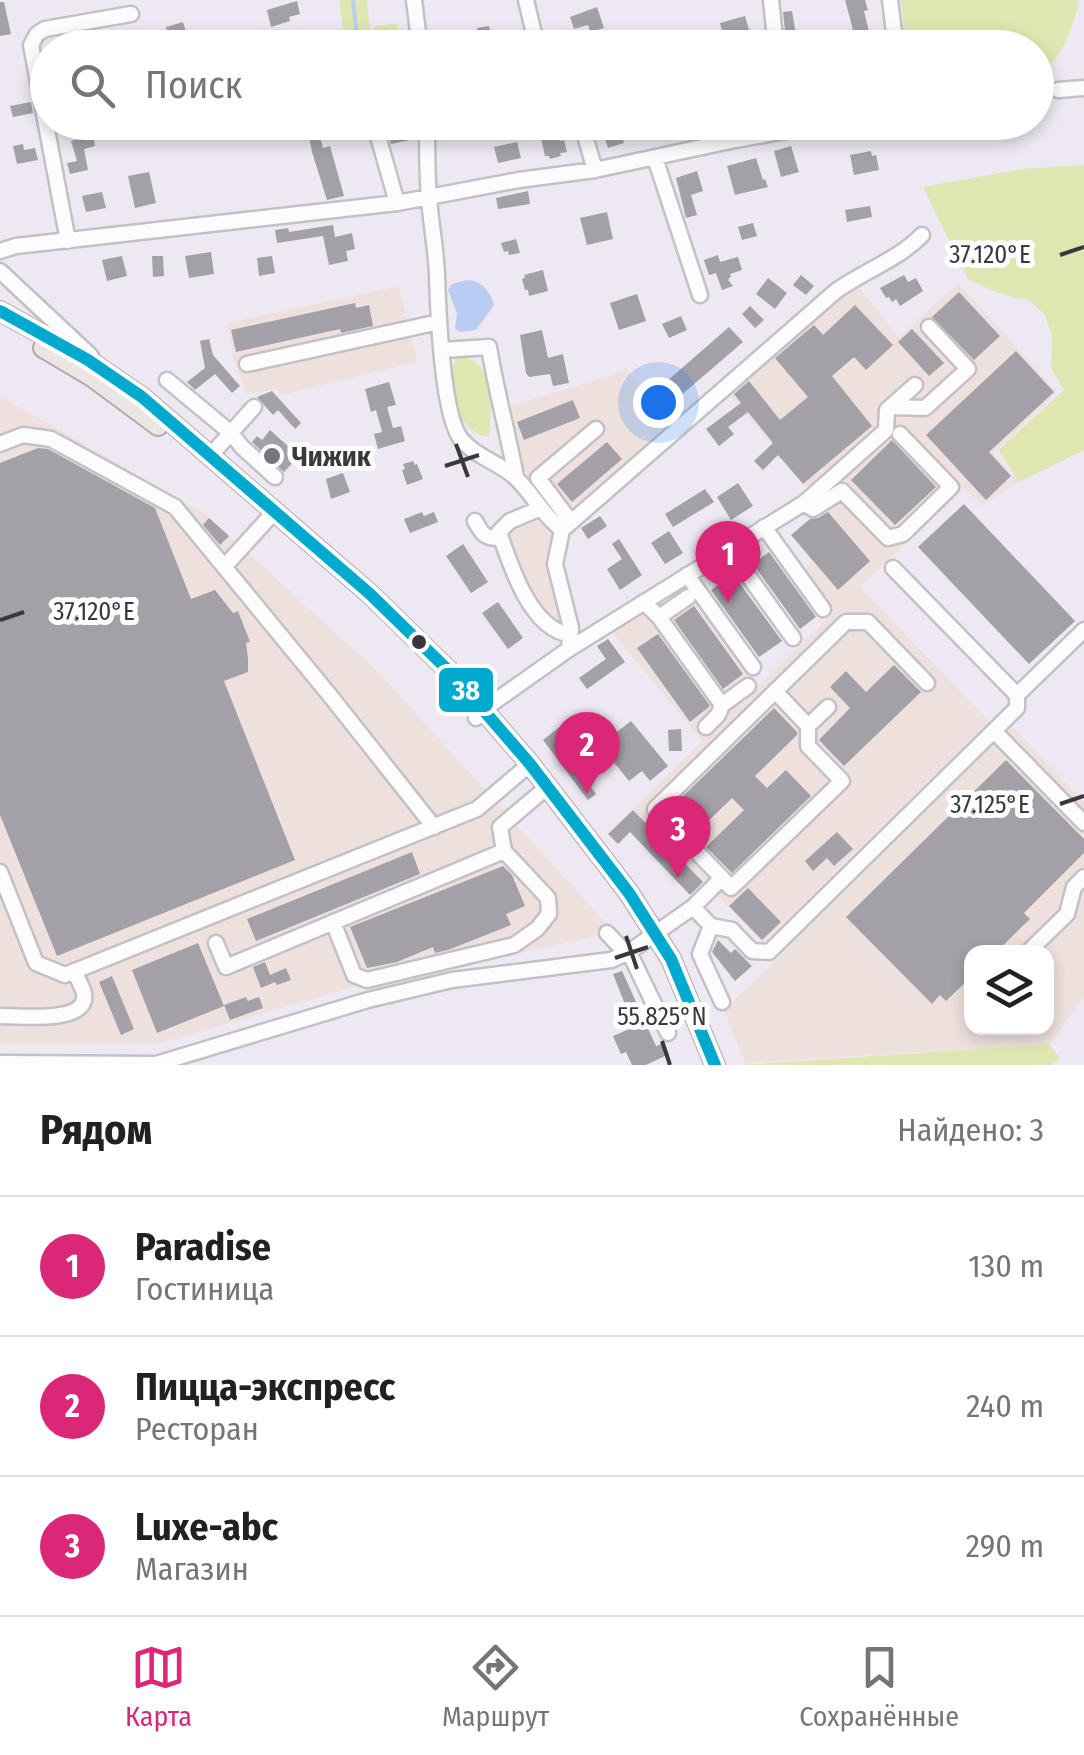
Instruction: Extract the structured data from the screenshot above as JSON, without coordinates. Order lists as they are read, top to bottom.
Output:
{
  "places": ["Чижик"],
  "lines": ["transit line 38"],
  "page": {
    "search": "Поиск",
    "pins": ["1", "2", "3"],
    "heading": ["Рядом", "Найдено: 3"],
    "list": [
      {
        "mark": "1",
        "name": "Paradise",
        "note": "Гостиница",
        "value": "130 m"
      },
      {
        "mark": "2",
        "name": "Пицца-экспресс",
        "note": "Ресторан",
        "value": "240 m"
      },
      {
        "mark": "3",
        "name": "Luxe-abc",
        "note": "Магазин",
        "value": "290 m"
      }
    ],
    "nav": ["Карта", "Маршрут", "Сохранённые"]
  },
  "coordinates": ["37.120°E", "37.125°E", "55.825°N"]
}
